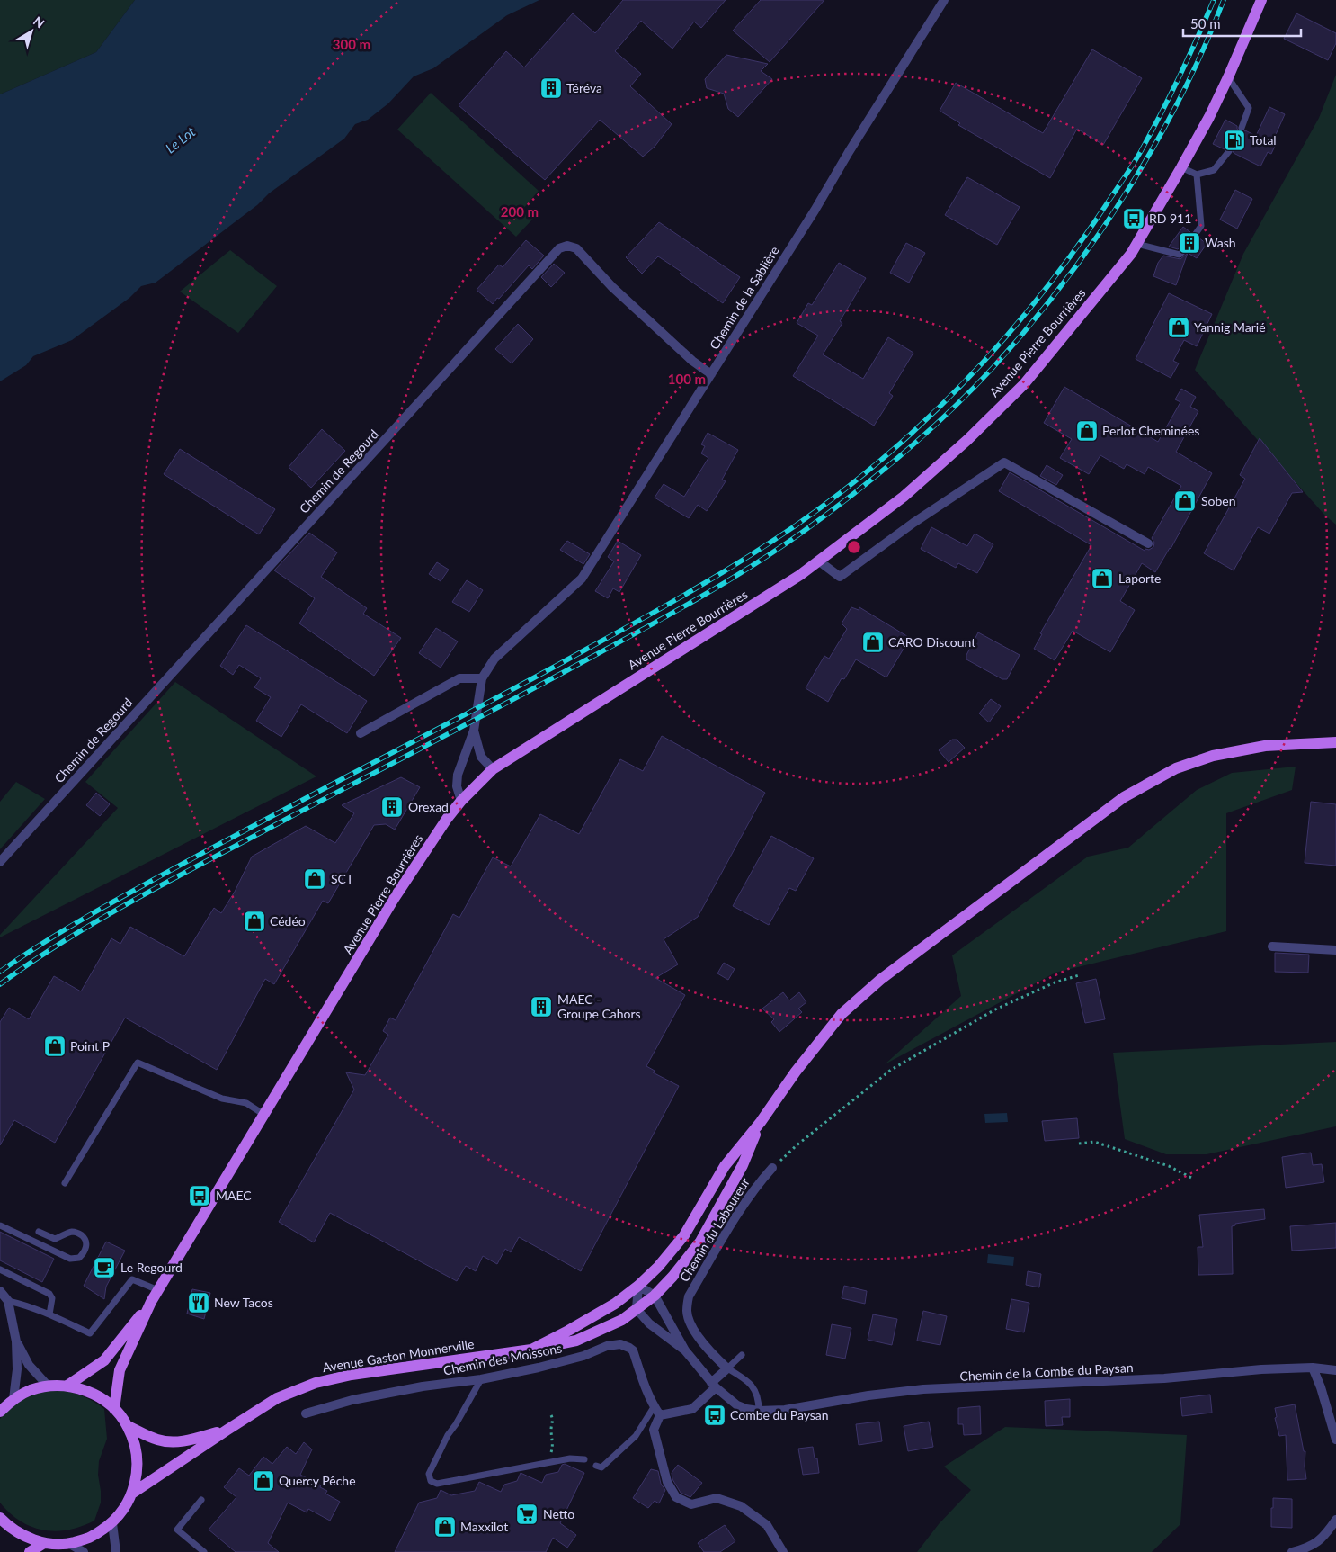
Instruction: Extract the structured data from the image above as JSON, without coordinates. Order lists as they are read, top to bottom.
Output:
{
  "streets": {
    "main road": ["Avenue Pierre Bourrières", "Avenue Gaston Monnerville"],
    "street": [
      "Chemin de la Sablière",
      "Chemin de Regourd",
      "Chemin du Laboureur",
      "Chemin des Moissons",
      "Chemin de la Combe du Paysan"
    ]
  },
  "crossings": [
    ["Chemin de la Sablière", "Avenue Pierre Bourrières"],
    ["Chemin de la Sablière", "Chemin de Regourd"],
    ["Avenue Gaston Monnerville", "Chemin de la Combe du Paysan"]
  ],
  "water": ["Le Lot"],
  "places": {
    "building": [
      "Téréva",
      "Wash",
      "Orexad",
      "MAEC - Groupe Cahors"
    ],
    "fuel station": ["Total"],
    "bus stop": ["RD 911", "MAEC", "Combe du Paysan"],
    "shop": [
      "Yannig Marié",
      "Perlot Cheminées",
      "Soben",
      "Laporte",
      "CARO Discount",
      "SCT",
      "Cédéo",
      "Point P",
      "Quercy Pêche",
      "Maxxilot"
    ],
    "cafe": ["Le Regourd"],
    "restaurant": ["New Tacos"],
    "supermarket": ["Netto"]
  },
  "scale_bar": "50 m",
  "north": "top right",
  "rings": ["300 m", "200 m", "100 m"]
}
